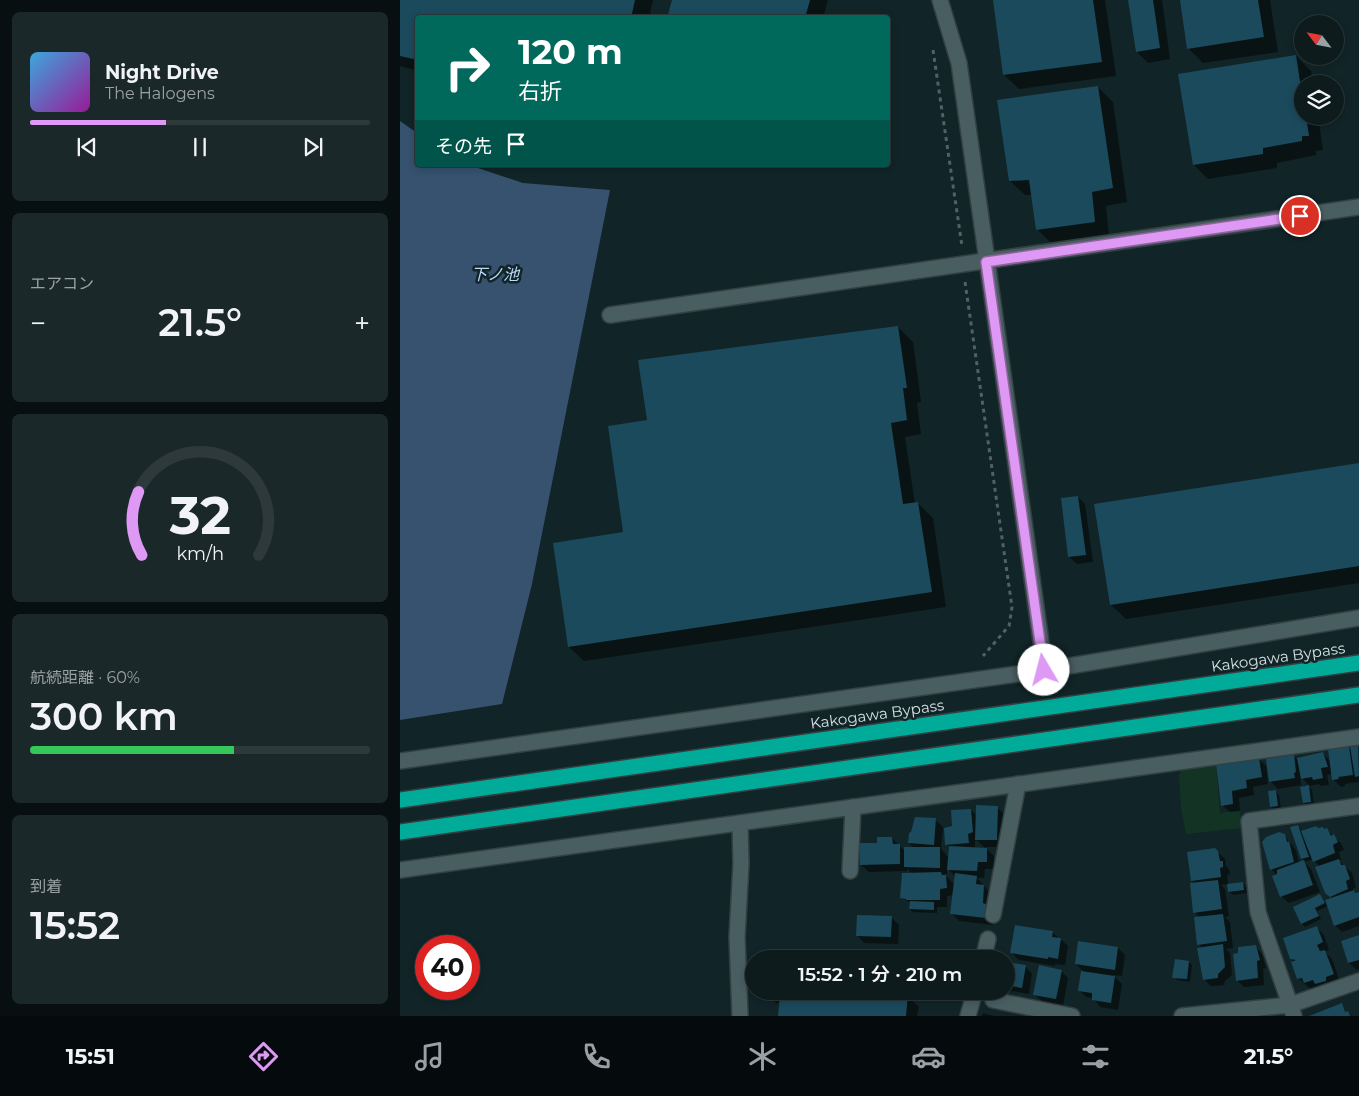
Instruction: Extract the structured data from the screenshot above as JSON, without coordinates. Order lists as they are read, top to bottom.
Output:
{
  "streets": {
    "highway": ["Kakogawa Bypass"]
  },
  "water": ["下ノ池"],
  "north": "top left",
  "page": {
    "turn": ["120 m", "右折"],
    "song": ["Night Drive", "The Halogens"],
    "then": "その先",
    "tile": [
      "エアコン",
      ["航続距離 · 60%", "300 km"],
      ["到着", "15:52"]
    ],
    "heat": ["−", "21.5°", "+"],
    "limit": "40",
    "trip": "15:52 · 1 分 · 210 m",
    "tabs": ["15:51", "21.5°"],
    "gauge": ["32", "km/h"]
  }
}
